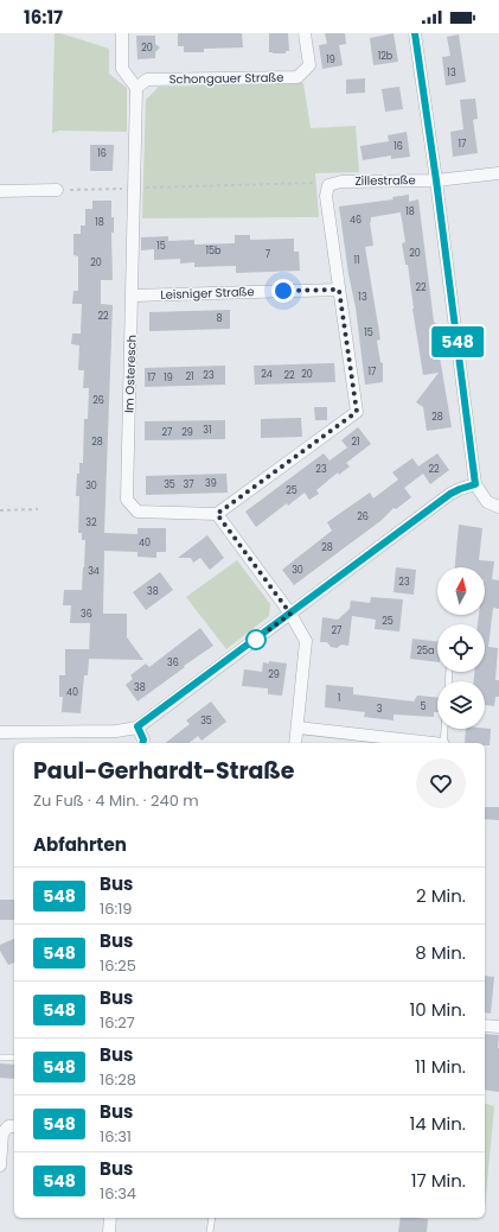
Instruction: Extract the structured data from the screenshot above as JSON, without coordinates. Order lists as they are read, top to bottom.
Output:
{
  "streets": {
    "street": [
      "Schongauer Straße",
      "Zillestraße",
      "Leisniger Straße",
      "Im Osteresch"
    ]
  },
  "crossings": [
    ["Schongauer Straße", "Im Osteresch"],
    ["Leisniger Straße", "Im Osteresch"]
  ],
  "lines": ["bus line 548"],
  "house_numbers": [
    "20",
    "12b",
    "19",
    "13",
    "17",
    "16",
    "16",
    "18",
    "46",
    "18",
    "15",
    "15b",
    "20",
    "7",
    "11",
    "20",
    "22",
    "13",
    "22",
    "8",
    "15",
    "17",
    "24",
    "20",
    "23",
    "22",
    "21",
    "17",
    "19",
    "26",
    "28",
    "31",
    "27",
    "29",
    "28",
    "21",
    "23",
    "22",
    "39",
    "35",
    "37",
    "30",
    "25",
    "26",
    "32",
    "40",
    "28",
    "30",
    "34",
    "23",
    "38",
    "36",
    "25",
    "27",
    "25a",
    "36",
    "29",
    "38",
    "40",
    "1",
    "5",
    "3",
    "35"
  ],
  "north": "top",
  "page": {
    "status": "16:17",
    "on_map": "548",
    "heading": [
      ["Paul-Gerhardt-Straße", "Zu Fuß · 4 Min. · 240 m"],
      "Abfahrten"
    ],
    "list": [
      {
        "mark": "548",
        "name": "Bus",
        "note": "16:19",
        "value": "2 Min."
      },
      {
        "mark": "548",
        "name": "Bus",
        "note": "16:25",
        "value": "8 Min."
      },
      {
        "mark": "548",
        "name": "Bus",
        "note": "16:27",
        "value": "10 Min."
      },
      {
        "mark": "548",
        "name": "Bus",
        "note": "16:28",
        "value": "11 Min."
      },
      {
        "mark": "548",
        "name": "Bus",
        "note": "16:31",
        "value": "14 Min."
      },
      {
        "mark": "548",
        "name": "Bus",
        "note": "16:34",
        "value": "17 Min."
      }
    ]
  }
}
